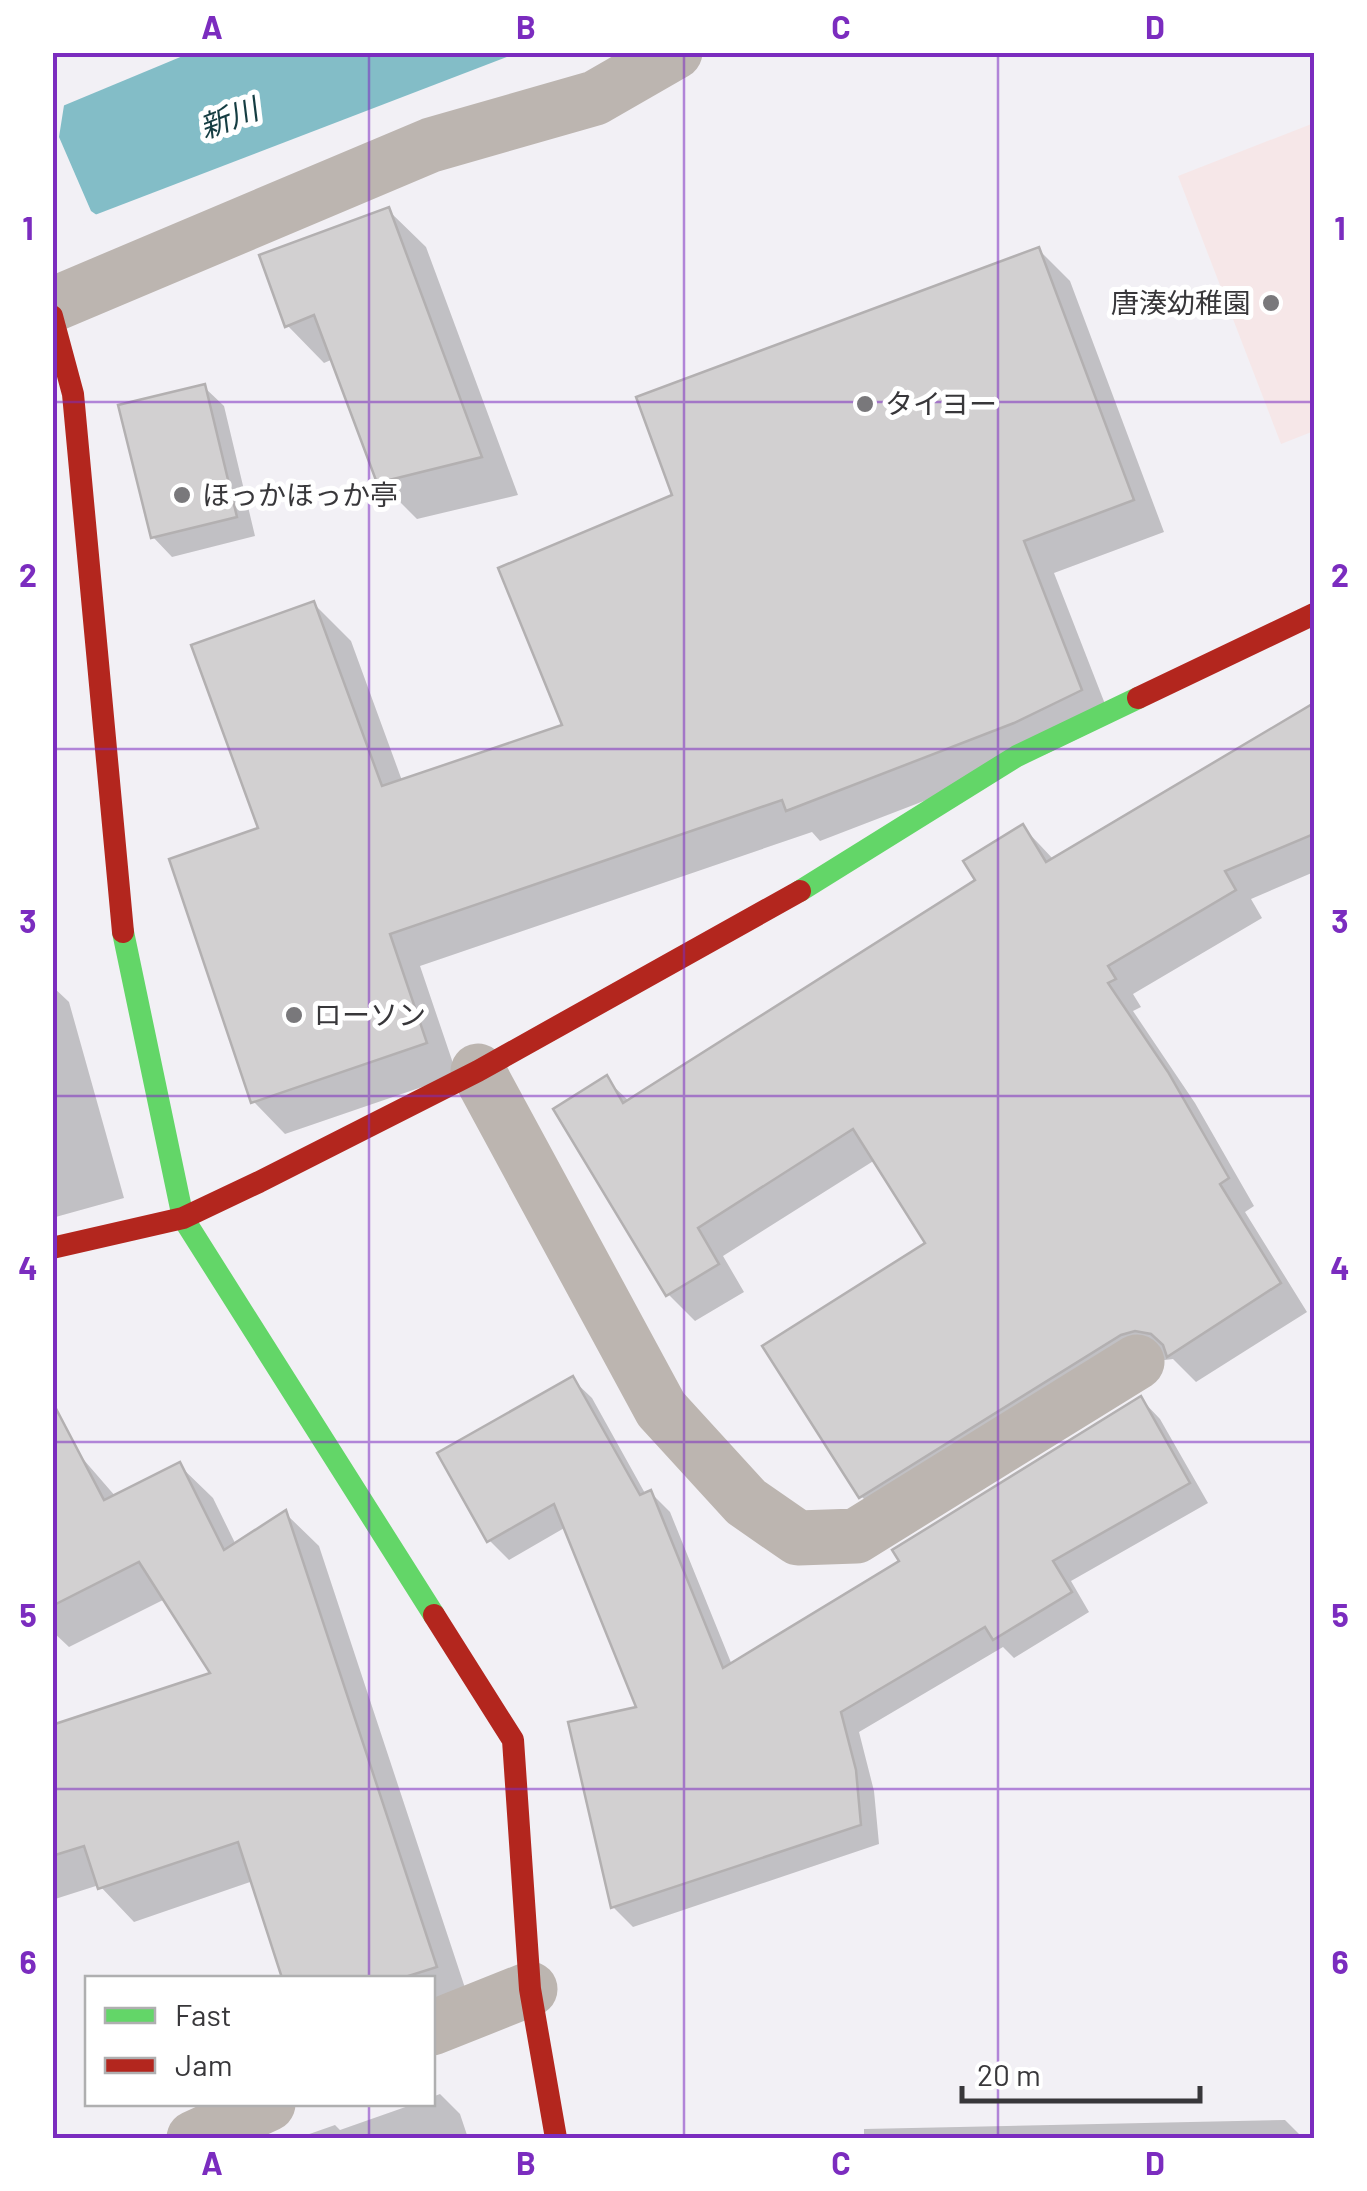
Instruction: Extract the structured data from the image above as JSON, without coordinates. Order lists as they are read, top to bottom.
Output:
{
  "water": ["新川"],
  "places": [
    "唐湊幼稚園",
    "タイヨー",
    "ほっかほっか亭",
    "ローソン"
  ],
  "legend": ["Fast", "Jam"],
  "scale_bar": "20 m",
  "grid": {
    "columns": [
      "A",
      "B",
      "C",
      "D"
    ],
    "rows": [
      "1",
      "2",
      "3",
      "4",
      "5",
      "6"
    ]
  }
}
